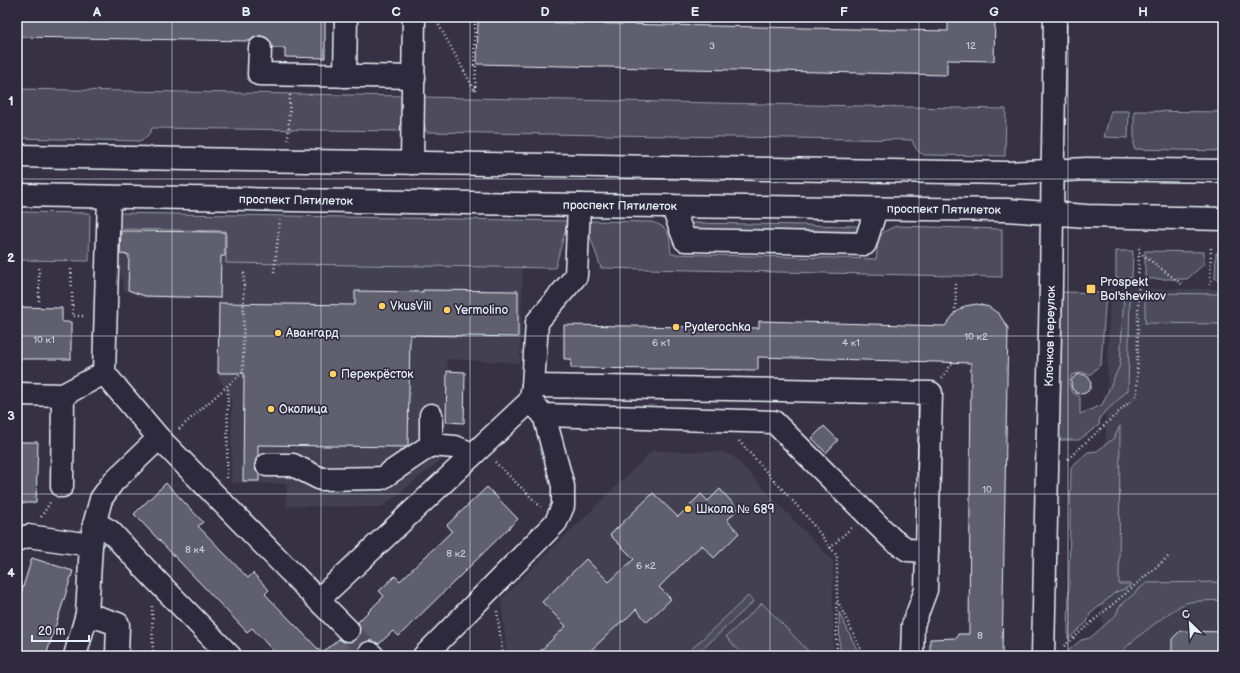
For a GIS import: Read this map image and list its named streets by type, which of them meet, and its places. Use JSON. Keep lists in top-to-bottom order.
{
  "streets": {
    "street": ["проспект Пятилеток", "Клочков переулок"]
  },
  "crossings": [
    ["проспект Пятилеток", "Клочков переулок"]
  ],
  "places": {
    "transit": ["Prospekt Bol'shevikov"],
    "other": [
      "VkusVill",
      "Yermolino",
      "Pyaterochka",
      "Авангард",
      "Перекрёсток",
      "Околица",
      "Школа № 689"
    ]
  },
  "house_numbers": [
    "3",
    "12",
    "10 к2",
    "10 к1",
    "6 к1",
    "4 к1",
    "10",
    "8 к4",
    "8 к2",
    "6 к2",
    "8"
  ],
  "scale_bar": "20 m",
  "north": "top left",
  "grid": {
    "columns": [
      "A",
      "B",
      "C",
      "D",
      "E",
      "F",
      "G",
      "H"
    ],
    "rows": [
      "1",
      "2",
      "3",
      "4"
    ]
  }
}
